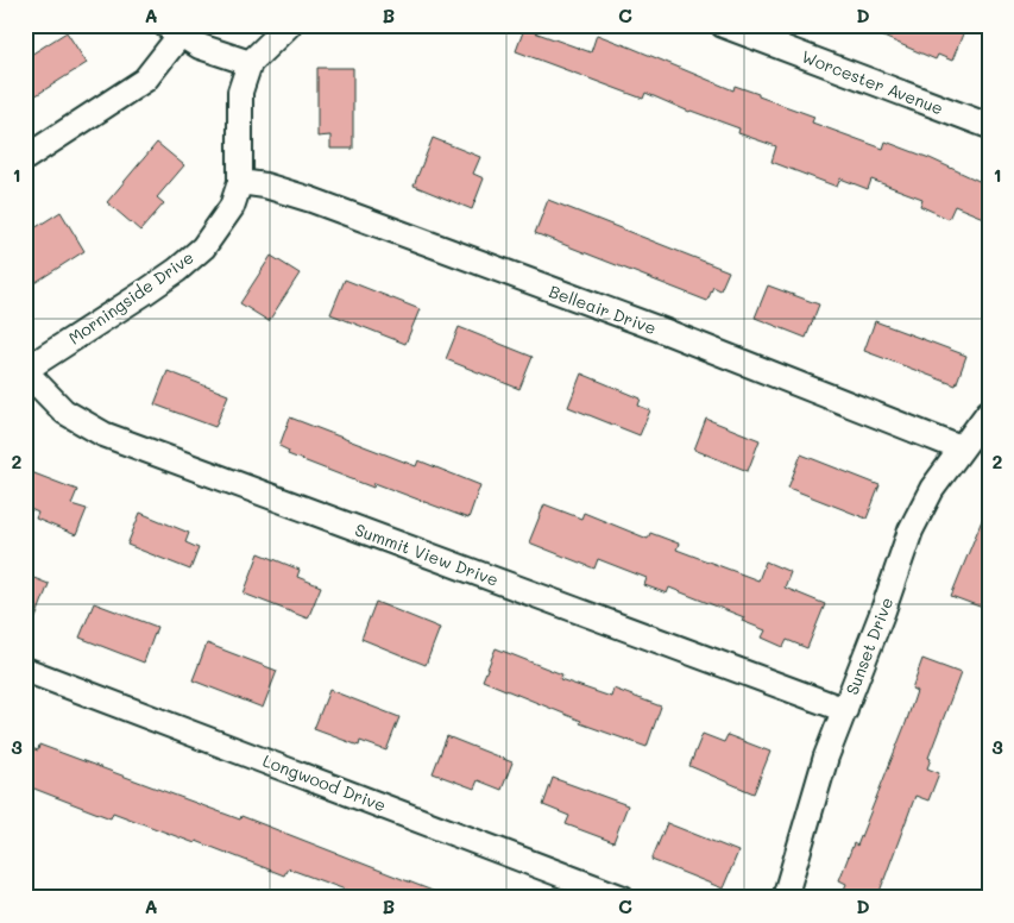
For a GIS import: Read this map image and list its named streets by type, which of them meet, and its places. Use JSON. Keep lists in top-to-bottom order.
{
  "streets": {
    "street": [
      "Worcester Avenue",
      "Morningside Drive",
      "Belleair Drive",
      "Summit View Drive",
      "Sunset Drive",
      "Longwood Drive"
    ]
  },
  "crossings": [
    ["Morningside Drive", "Belleair Drive"],
    ["Morningside Drive", "Summit View Drive"],
    ["Belleair Drive", "Sunset Drive"],
    ["Summit View Drive", "Sunset Drive"]
  ],
  "grid": {
    "columns": [
      "A",
      "B",
      "C",
      "D"
    ],
    "rows": ["1", "2", "3"]
  }
}
